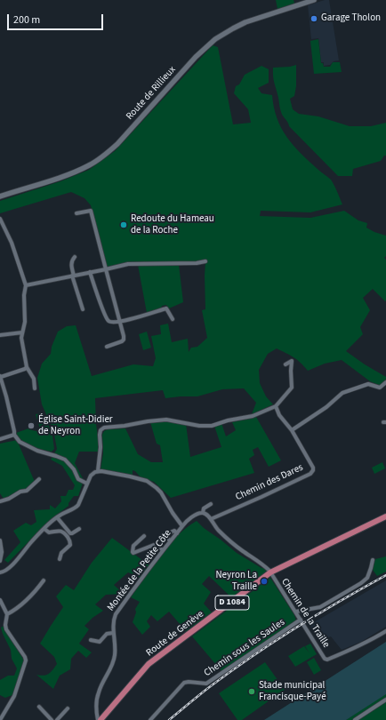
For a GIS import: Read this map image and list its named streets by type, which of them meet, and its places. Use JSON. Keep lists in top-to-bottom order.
{
  "streets": {
    "main road": ["D 1084", "Route de Genève"],
    "street": [
      "Route de Rillieux",
      "Chemin des Dares",
      "Montée de la Petite Côte",
      "Chemin de la Traille",
      "Chemin sous les Saules"
    ]
  },
  "crossings": [
    ["Chemin des Dares", "Chemin de la Traille"],
    ["Chemin de la Traille", "Route de Genève"],
    ["Chemin de la Traille", "Chemin sous les Saules"]
  ],
  "places": [
    "Garage Tholon",
    "Redoute du Hameau de la Roche",
    "Église Saint-Didier de Neyron",
    "Neyron La Traille",
    "Stade municipal Francisque-Payé"
  ],
  "scale_bar": "200 m"
}
